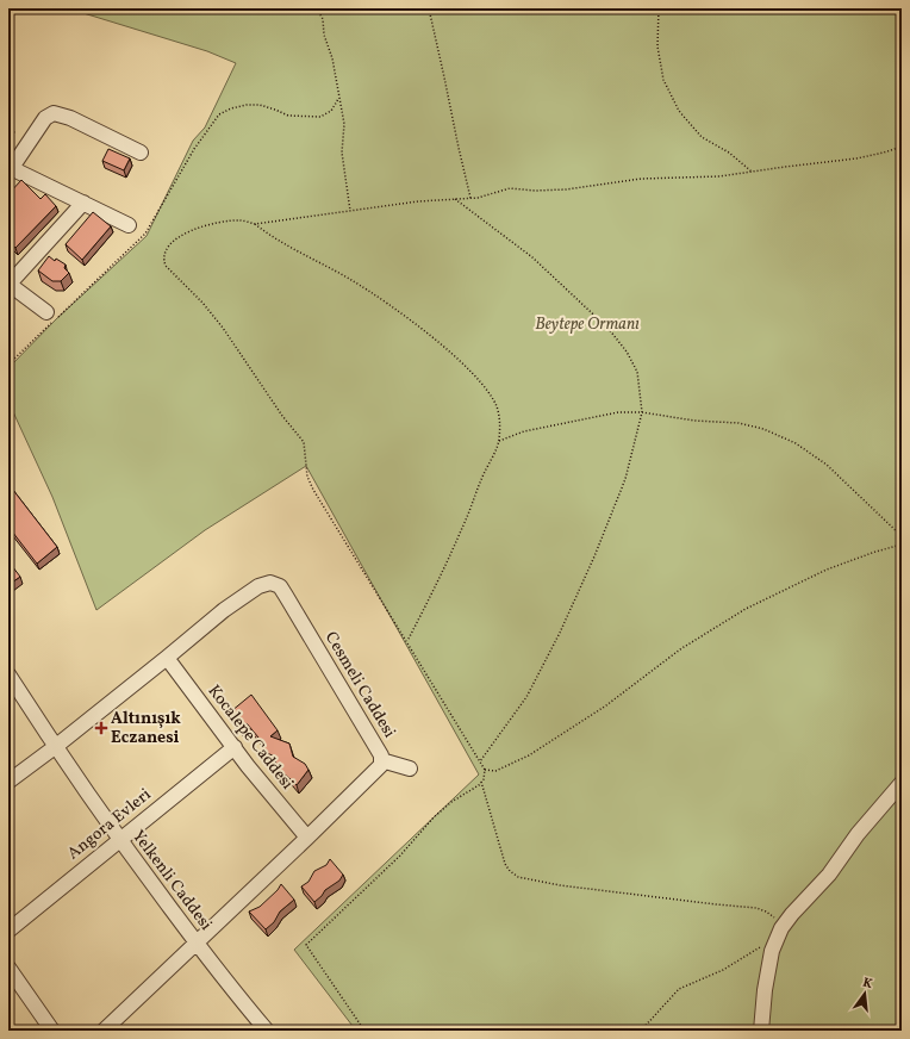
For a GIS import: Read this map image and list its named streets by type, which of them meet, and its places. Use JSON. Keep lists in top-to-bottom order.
{
  "streets": {
    "street": [
      "Cesmeli Caddesi",
      "Kocalepe Caddesi",
      "Angora Evleri",
      "Yelkenli Caddesi"
    ]
  },
  "crossings": [
    ["Cesmeli Caddesi", "Kocalepe Caddesi"],
    ["Cesmeli Caddesi", "Yelkenli Caddesi"],
    ["Kocalepe Caddesi", "Angora Evleri"],
    ["Angora Evleri", "Yelkenli Caddesi"]
  ],
  "parks": ["Beytepe Ormanı"],
  "places": {
    "health": ["Altınışık Eczanesi"]
  },
  "north": "top"
}
